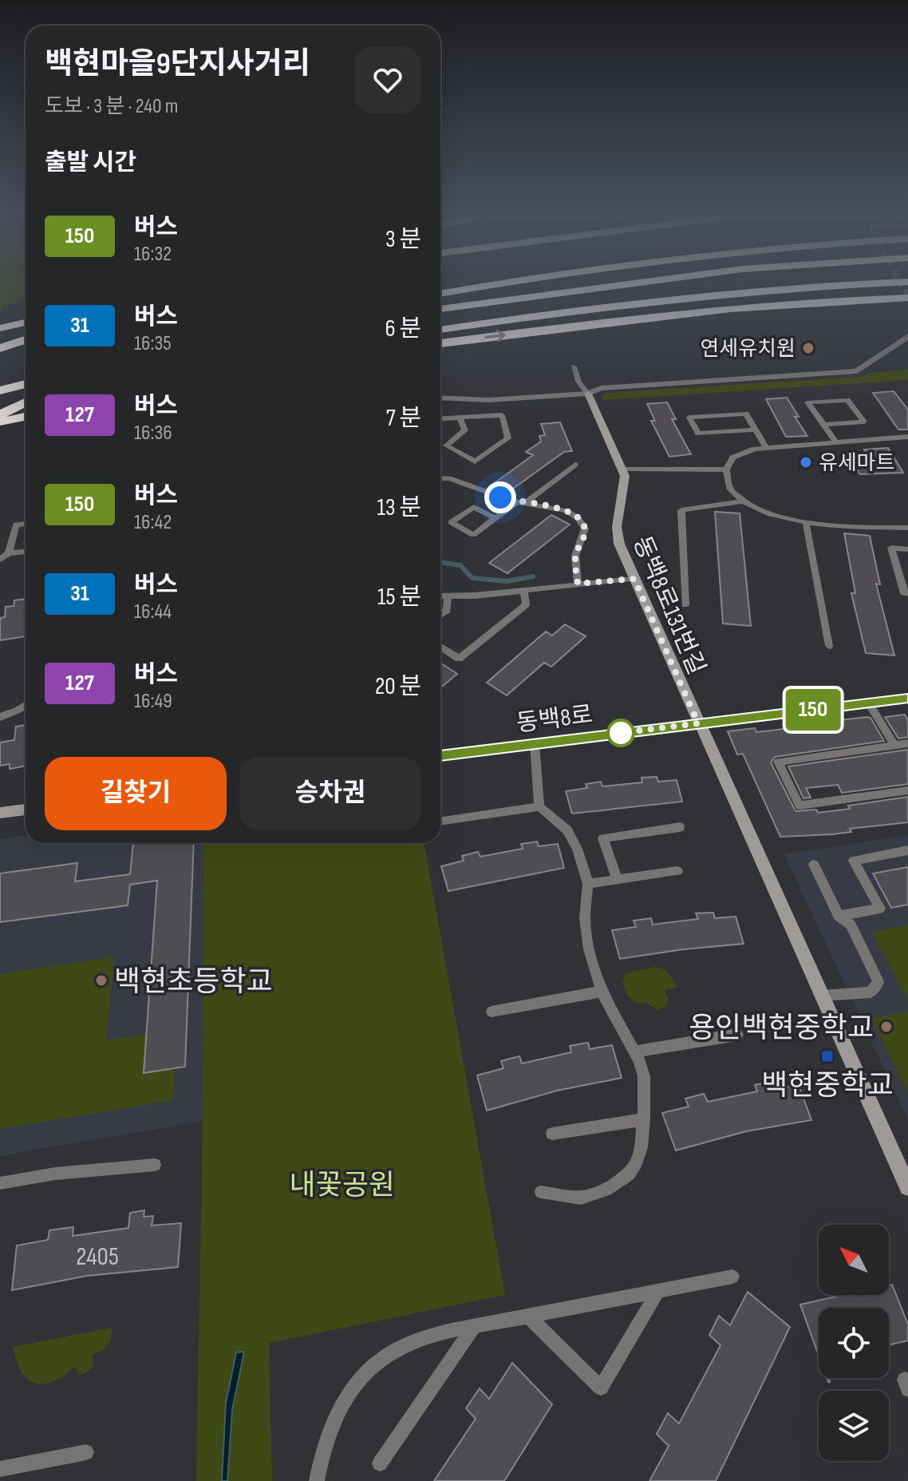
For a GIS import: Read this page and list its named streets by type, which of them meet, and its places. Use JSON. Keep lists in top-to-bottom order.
{
  "streets": {
    "street": ["동백8로131번길", "동백8로"]
  },
  "crossings": [
    ["동백8로131번길", "동백8로"]
  ],
  "parks": ["내꽃공원"],
  "places": {
    "other": [
      "연세유치원",
      "유세마트",
      "백현초등학교",
      "용인백현중학교"
    ],
    "transit": ["백현중학교"]
  },
  "lines": ["bus line 150"],
  "house_numbers": ["2405"],
  "north": "top left",
  "page": {
    "on_map": "150",
    "heading": [
      ["백현마을9단지사거리", "도보 · 3 분 · 240 m"],
      "출발 시간"
    ],
    "list": [
      {
        "mark": "150",
        "name": "버스",
        "note": "16:32",
        "value": "3 분"
      },
      {
        "mark": "31",
        "name": "버스",
        "note": "16:35",
        "value": "6 분"
      },
      {
        "mark": "127",
        "name": "버스",
        "note": "16:36",
        "value": "7 분"
      },
      {
        "mark": "150",
        "name": "버스",
        "note": "16:42",
        "value": "13 분"
      },
      {
        "mark": "31",
        "name": "버스",
        "note": "16:44",
        "value": "15 분"
      },
      {
        "mark": "127",
        "name": "버스",
        "note": "16:49",
        "value": "20 분"
      }
    ],
    "buttons": ["길찾기", "승차권"]
  }
}
